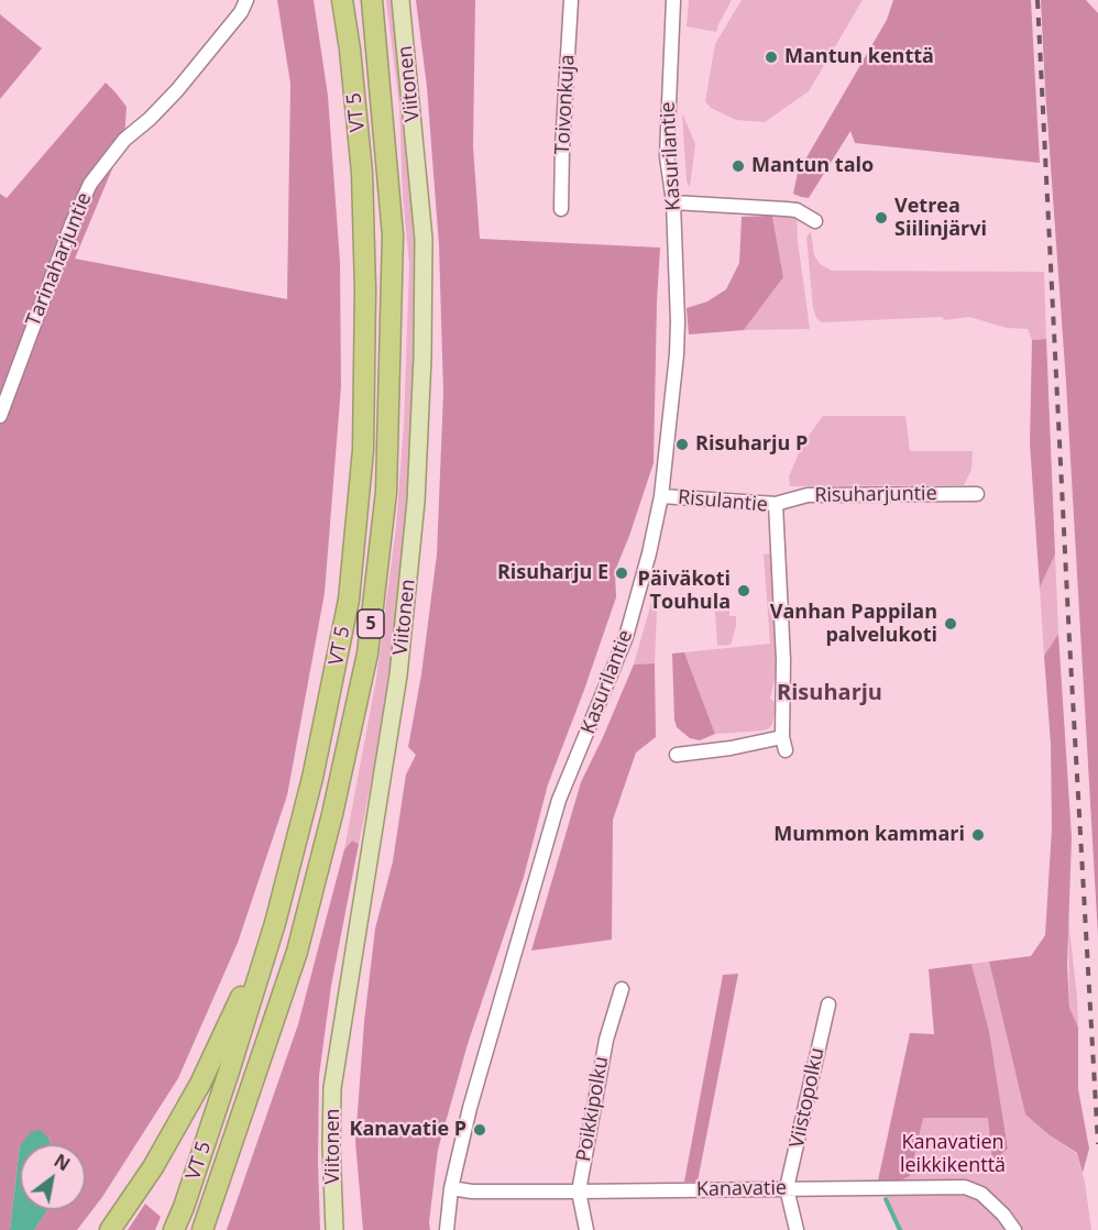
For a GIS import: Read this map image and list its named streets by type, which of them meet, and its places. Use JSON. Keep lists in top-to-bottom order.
{
  "streets": {
    "highway": ["VT 5", "5"],
    "main road": ["Viitonen"],
    "street": [
      "Toivonkuja",
      "Kasurilantie",
      "Tarinaharjuntie",
      "Risuharjuntie",
      "Risulantie",
      "Viistopolku",
      "Poikkipolku",
      "Kanavatie"
    ]
  },
  "crossings": [
    ["Kasurilantie", "Risulantie"],
    ["Kasurilantie", "Kanavatie"],
    ["Risuharjuntie", "Risulantie"],
    ["Viistopolku", "Kanavatie"],
    ["Poikkipolku", "Kanavatie"]
  ],
  "districts": ["Risuharju"],
  "parks": ["Kanavatien leikkikenttä"],
  "places": [
    "Mantun kenttä",
    "Mantun talo",
    "Vetrea Siilinjärvi",
    "Risuharju P",
    "Risuharju E",
    "Päiväkoti Touhula",
    "Vanhan Pappilan palvelukoti",
    "Mummon kammari",
    "Kanavatie P"
  ],
  "north": "top right"
}
